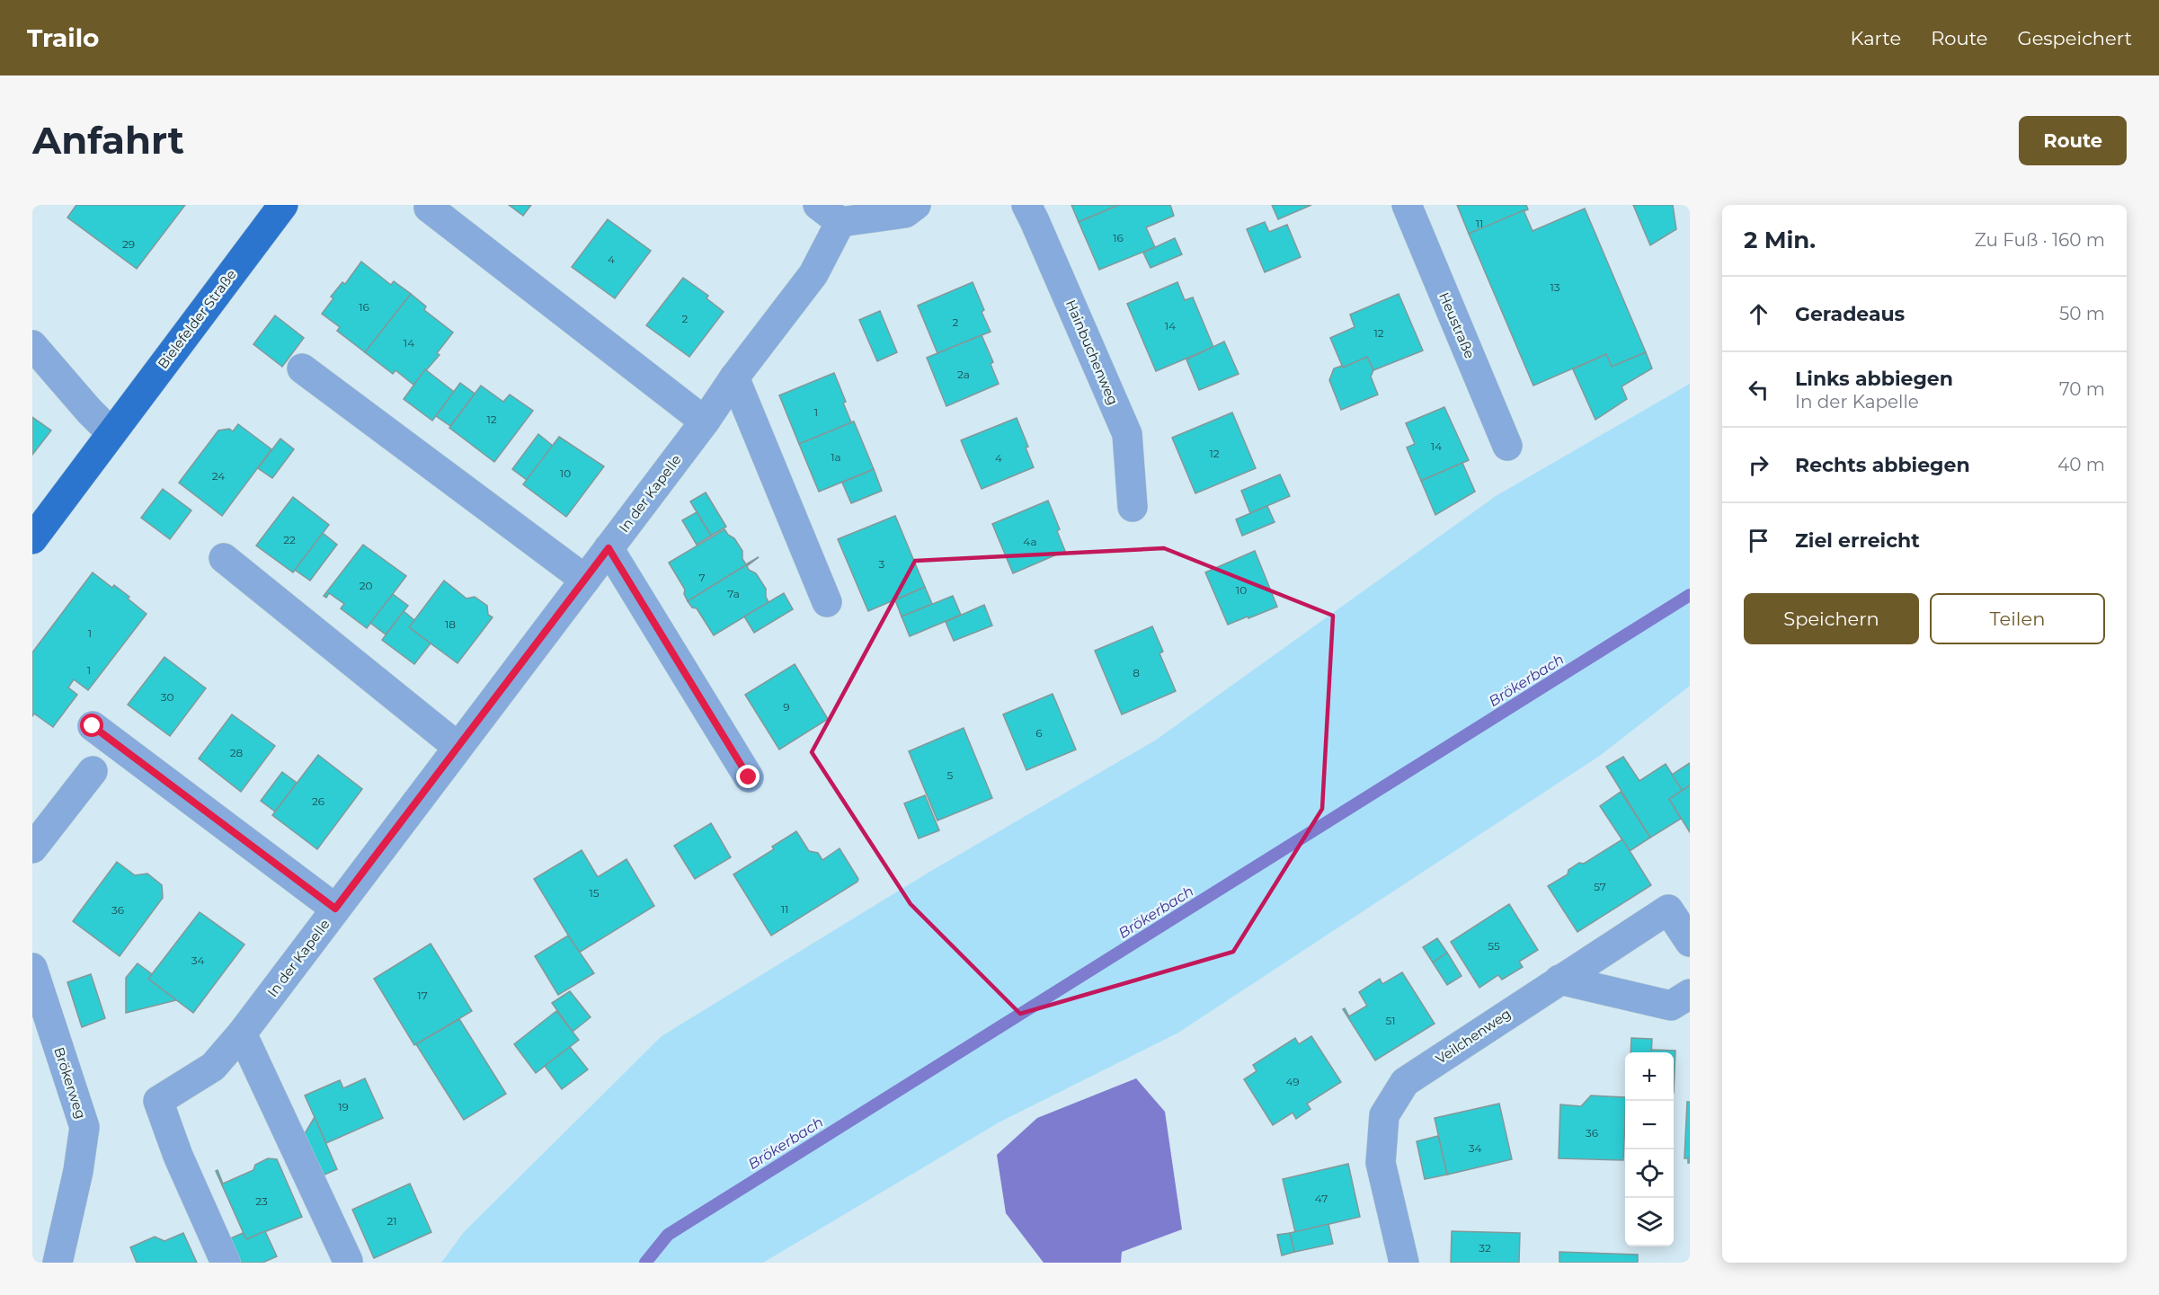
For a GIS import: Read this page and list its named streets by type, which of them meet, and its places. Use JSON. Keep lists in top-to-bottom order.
{
  "streets": {
    "main road": ["Bielefelder Straße"],
    "street": [
      "Heustraße",
      "Hainbuchenweg",
      "In der Kapelle",
      "Veilchenweg",
      "Brökerweg"
    ]
  },
  "water": ["Brökerbach"],
  "house_numbers": [
    "11",
    "16",
    "29",
    "4",
    "13",
    "16",
    "2",
    "2",
    "14",
    "12",
    "14",
    "2a",
    "1",
    "12",
    "14",
    "12",
    "1a",
    "4",
    "10",
    "24",
    "22",
    "4a",
    "3",
    "7",
    "20",
    "10",
    "7a",
    "18",
    "1",
    "1",
    "8",
    "30",
    "9",
    "6",
    "28",
    "5",
    "26",
    "57",
    "15",
    "11",
    "36",
    "55",
    "34",
    "17",
    "51",
    "49",
    "19",
    "36",
    "34",
    "47",
    "23",
    "21",
    "32"
  ],
  "page": {
    "header": "Trailo",
    "nav": ["Karte", "Route", "Gespeichert"],
    "buttons": [
      "Route",
      ["Speichern", "Teilen"]
    ],
    "title": "Anfahrt",
    "heading": ["2 Min.", "Zu Fuß · 160 m"],
    "list": [
      ["Geradeaus", "50 m"],
      ["Links abbiegen", "In der Kapelle", "70 m"],
      ["Rechts abbiegen", "40 m"],
      "Ziel erreicht"
    ],
    "map_buttons": ["+", "−"]
  }
}
